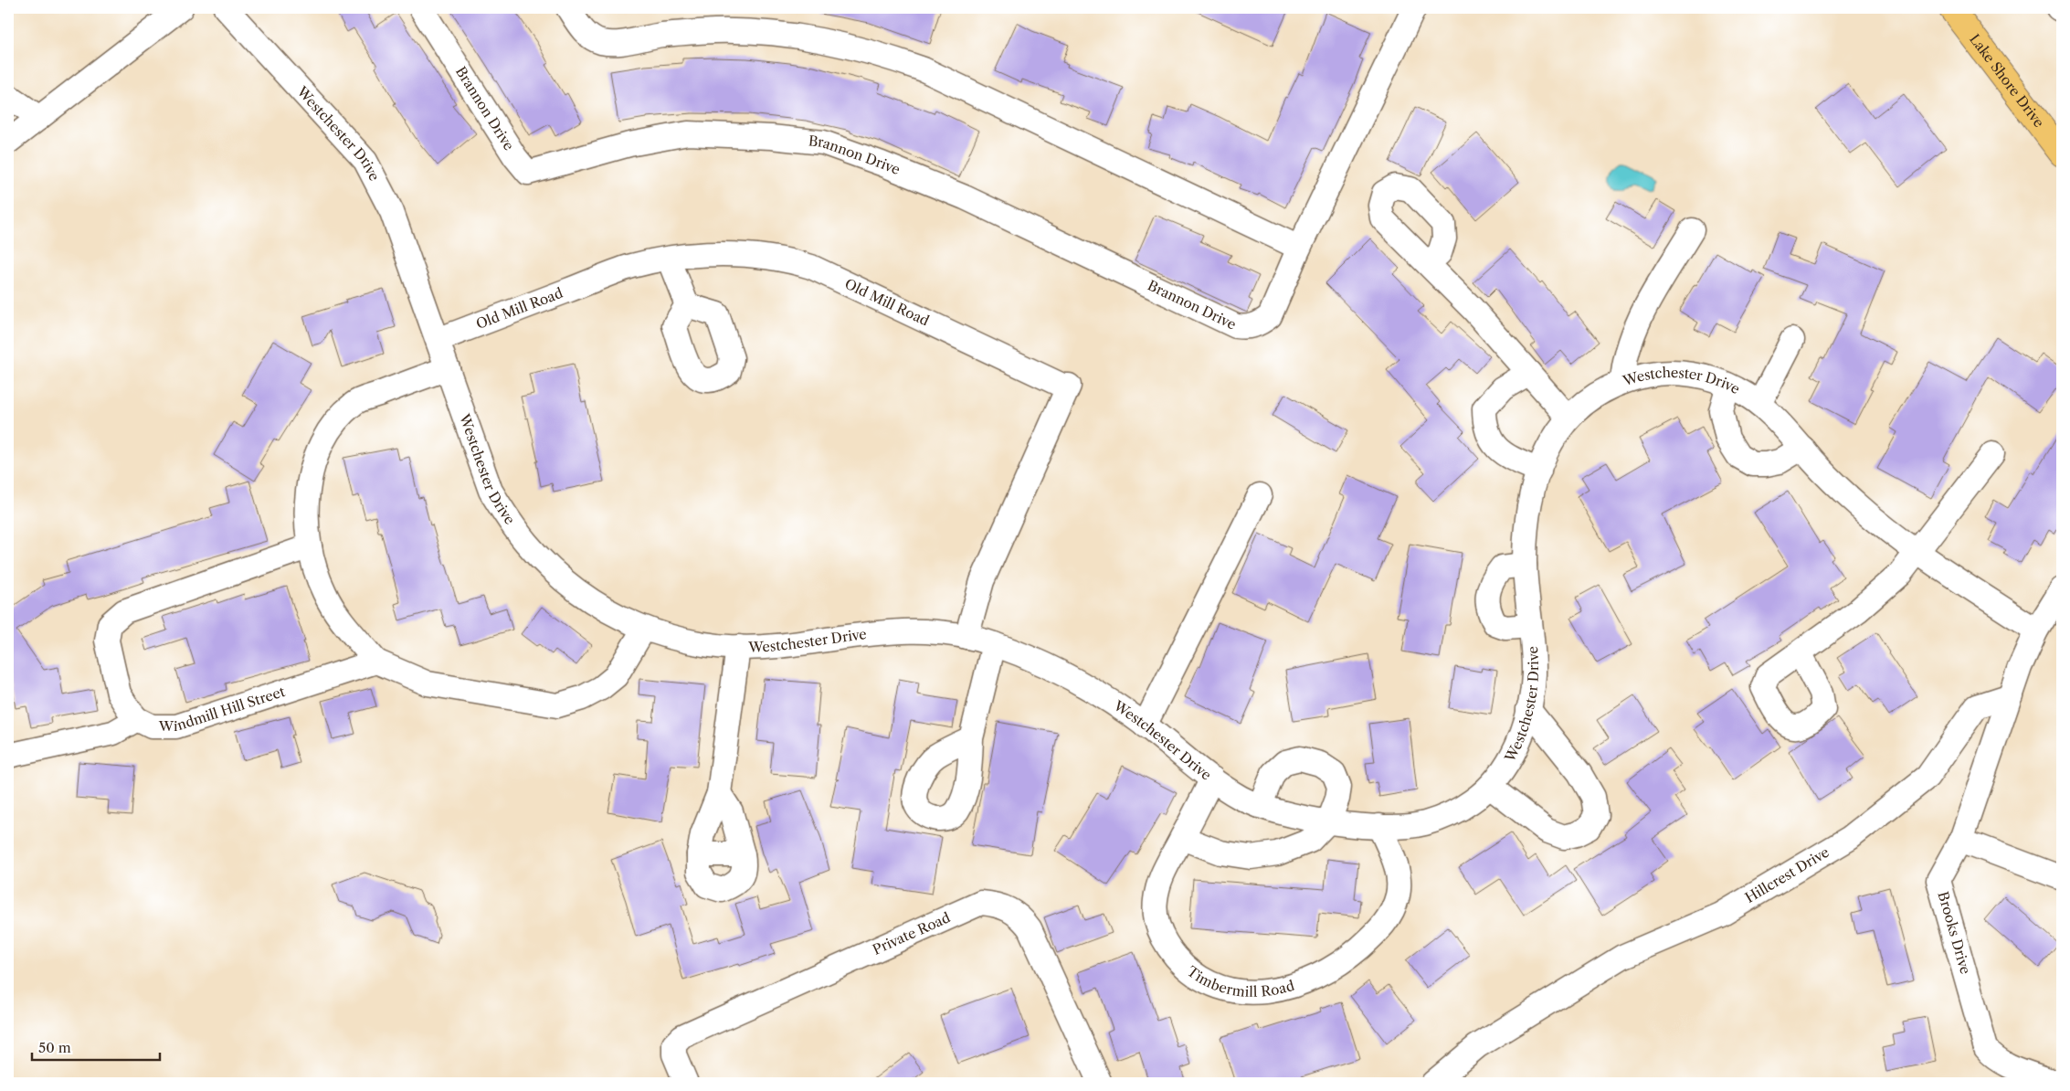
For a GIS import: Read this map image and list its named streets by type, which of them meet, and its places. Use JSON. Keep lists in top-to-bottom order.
{
  "streets": {
    "main road": ["Lake Shore Drive"],
    "street": [
      "Brannon Drive",
      "Westchester Drive",
      "Old Mill Road",
      "Windmill Hill Street",
      "Hillcrest Drive",
      "Private Road",
      "Brooks Drive",
      "Timbermill Road"
    ]
  },
  "crossings": [
    ["Westchester Drive", "Old Mill Road"],
    ["Westchester Drive", "Timbermill Road"],
    ["Hillcrest Drive", "Brooks Drive"]
  ],
  "scale_bar": "50 m"
}
